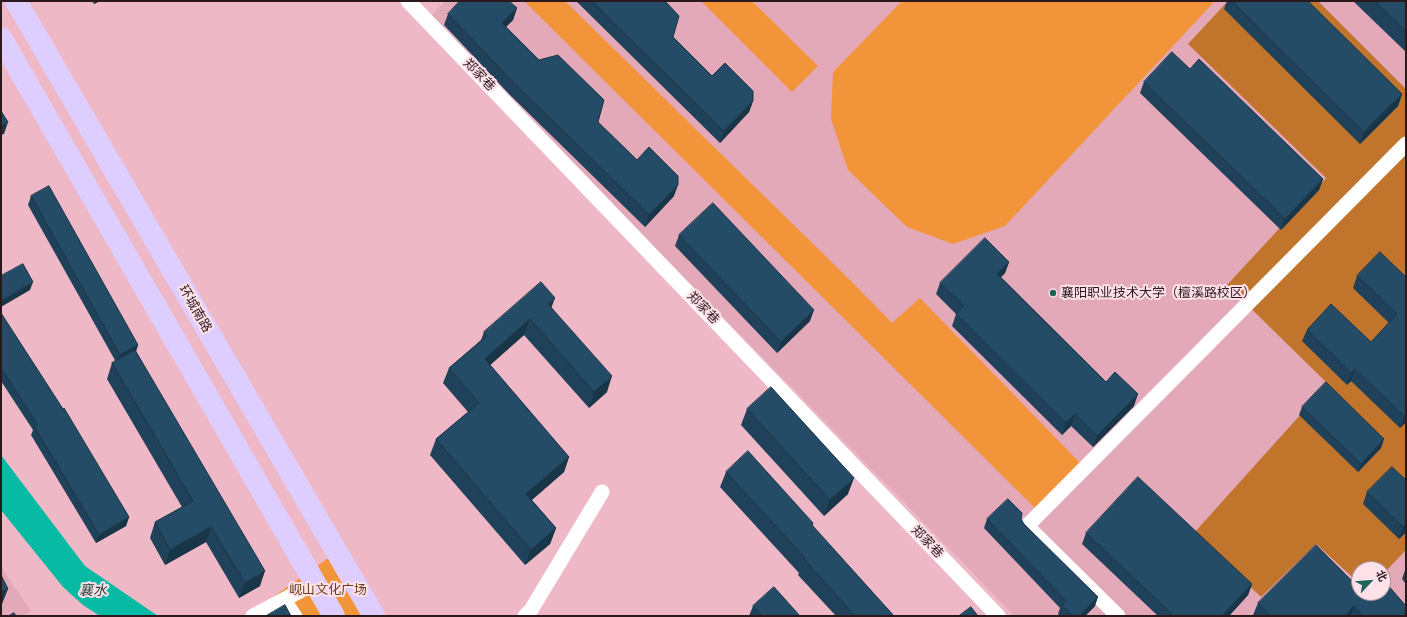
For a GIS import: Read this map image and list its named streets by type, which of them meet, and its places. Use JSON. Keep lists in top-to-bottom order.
{
  "streets": {
    "highway": ["环城南路"],
    "street": ["郑家巷"]
  },
  "water": ["襄水"],
  "parks": ["岘山文化广场"],
  "places": ["襄阳职业技术大学（檀溪路校区）"],
  "north": "top right"
}
